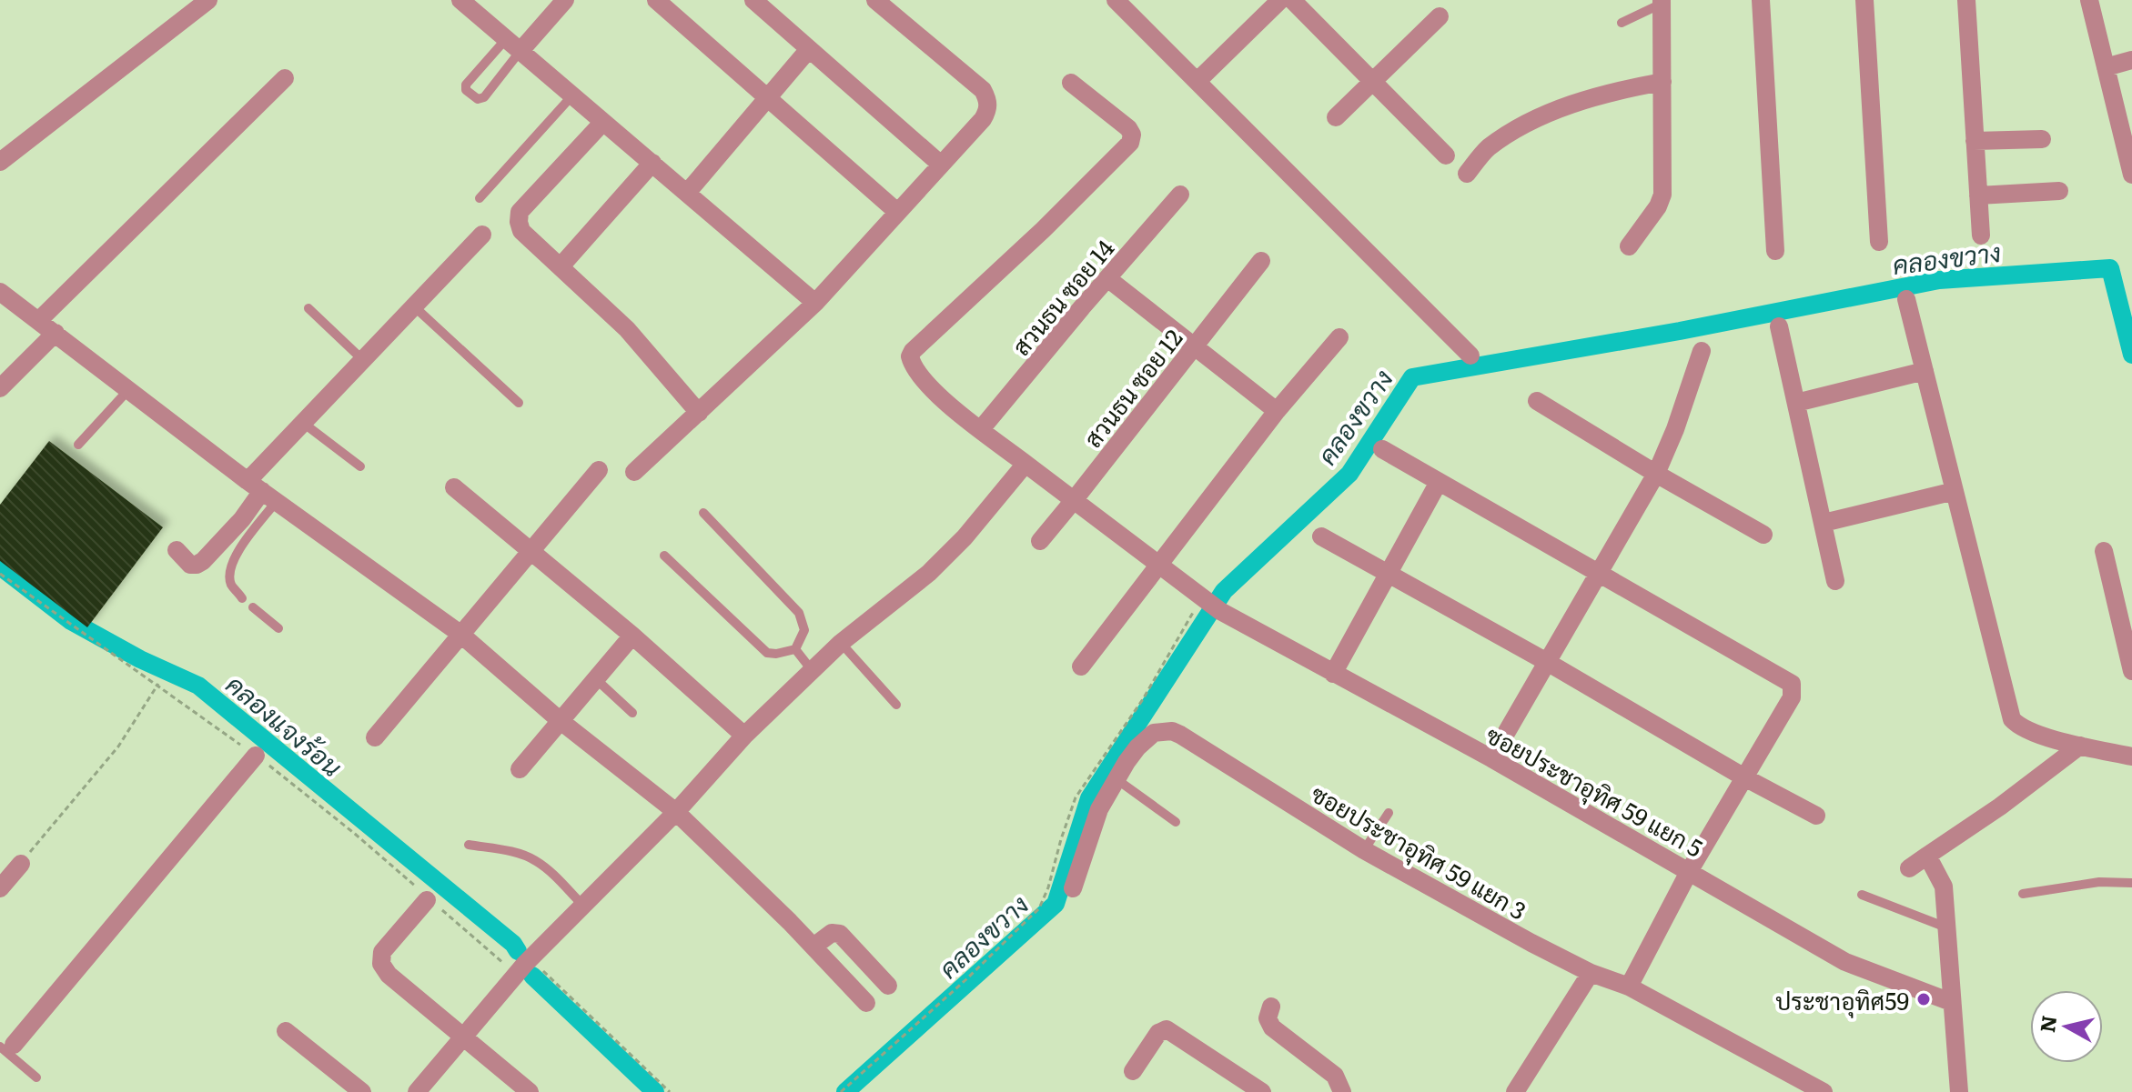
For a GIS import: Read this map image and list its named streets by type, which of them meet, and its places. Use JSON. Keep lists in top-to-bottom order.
{
  "streets": {
    "street": [
      "สวนธน ซอย 14",
      "สวนธน ซอย 12",
      "ซอยประชาอุทิศ 59 แยก 5",
      "ซอยประชาอุทิศ 59 แยก 3"
    ]
  },
  "crossings": [
    ["สวนธน ซอย 14", "ซอยประชาอุทิศ 59 แยก 5"],
    ["สวนธน ซอย 12", "ซอยประชาอุทิศ 59 แยก 5"]
  ],
  "water": ["คลองขวาง", "คลองแจงร้อน"],
  "places": ["ประชาอุทิศ59"],
  "north": "left"
}
